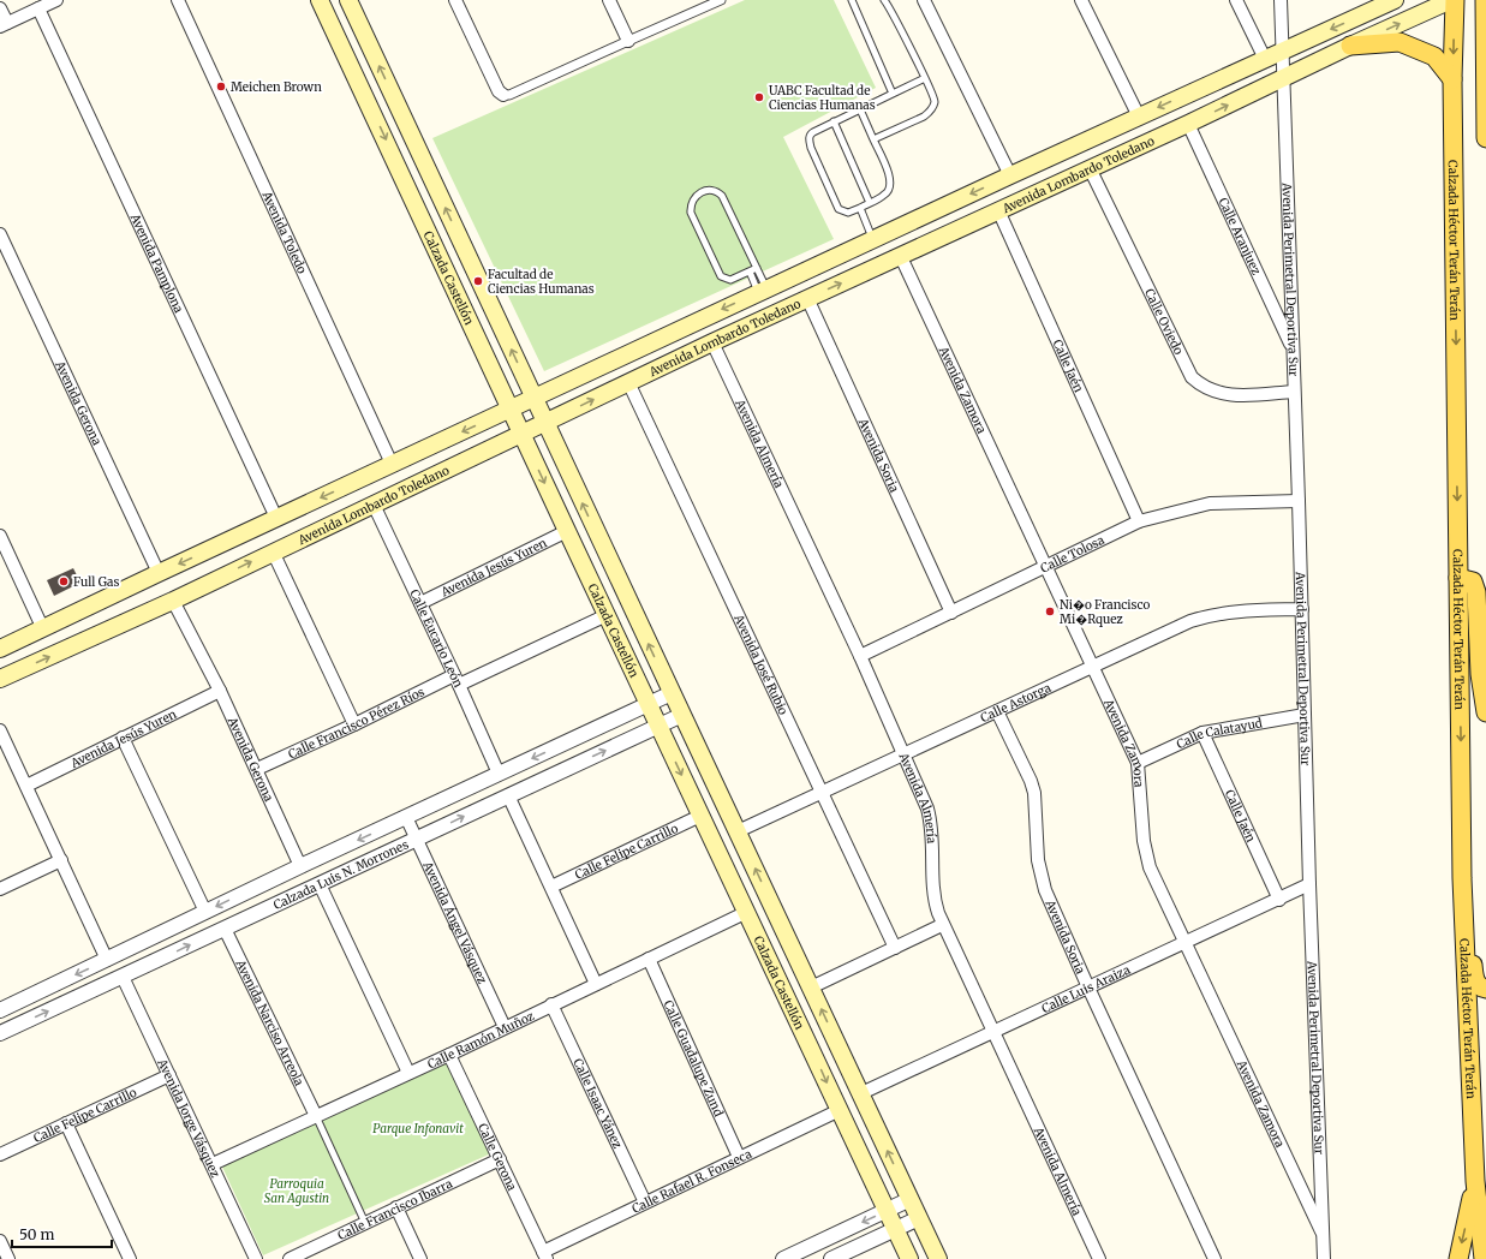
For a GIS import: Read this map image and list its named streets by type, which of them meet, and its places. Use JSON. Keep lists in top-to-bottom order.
{
  "streets": {
    "main road": ["Avenida Lombardo Toledano", "Calzada Héctor Terán Terán", "Calzada Castellón"],
    "street": [
      "Avenida Toledo",
      "Calle Aranjuez",
      "Avenida Pamplona",
      "Avenida Perimetral Deportiva Sur",
      "Calle Oviedo",
      "Calle Jaén",
      "Avenida Zamora",
      "Avenida Gerona",
      "Avenida Almería",
      "Avenida Soria",
      "Calle Tolosa",
      "Avenida Jesús Yuren",
      "Calle Eucario León",
      "Avenida José Rubio",
      "Calle Astorga",
      "Calle Francisco Pérez Ríos",
      "Calle Calatayud",
      "Calle Felipe Carrillo",
      "Calzada Luis N. Morrones",
      "Avenida Ángel Vásquez",
      "Calle Luis Araiza",
      "Avenida Narciso Arreola",
      "Calle Ramón Muñoz",
      "Calle Guadalupe Zund",
      "Calle Isaac Yánez",
      "Avenida Jorge Vásquez",
      "Calle Gerona",
      "Calle Rafael R. Fonseca",
      "Calle Francisco Ibarra"
    ]
  },
  "crossings": [
    ["Avenida Lombardo Toledano", "Calle Aranjuez"],
    ["Avenida Lombardo Toledano", "Calzada Castellón"],
    ["Avenida Lombardo Toledano", "Avenida Perimetral Deportiva Sur"],
    ["Avenida Lombardo Toledano", "Calle Oviedo"],
    ["Avenida Lombardo Toledano", "Calle Jaén"],
    ["Avenida Lombardo Toledano", "Avenida Zamora"],
    ["Avenida Lombardo Toledano", "Avenida Gerona"],
    ["Avenida Lombardo Toledano", "Avenida Almería"],
    ["Avenida Lombardo Toledano", "Avenida Soria"],
    ["Avenida Lombardo Toledano", "Calle Eucario León"],
    ["Avenida Lombardo Toledano", "Avenida José Rubio"],
    ["Calle Aranjuez", "Avenida Perimetral Deportiva Sur"],
    ["Calzada Castellón", "Avenida Jesús Yuren"],
    ["Calzada Castellón", "Calle Francisco Pérez Ríos"],
    ["Calzada Castellón", "Calle Felipe Carrillo"],
    ["Calzada Castellón", "Calzada Luis N. Morrones"],
    ["Calzada Castellón", "Calle Ramón Muñoz"],
    ["Calzada Castellón", "Calle Rafael R. Fonseca"],
    ["Avenida Perimetral Deportiva Sur", "Calle Oviedo"],
    ["Avenida Perimetral Deportiva Sur", "Avenida Zamora"],
    ["Avenida Perimetral Deportiva Sur", "Calle Tolosa"],
    ["Avenida Perimetral Deportiva Sur", "Calle Astorga"],
    ["Avenida Perimetral Deportiva Sur", "Calle Calatayud"],
    ["Avenida Perimetral Deportiva Sur", "Calle Luis Araiza"],
    ["Calle Jaén", "Calle Tolosa"],
    ["Calle Jaén", "Calle Calatayud"],
    ["Calle Jaén", "Calle Luis Araiza"],
    ["Avenida Zamora", "Calle Tolosa"],
    ["Avenida Zamora", "Calle Astorga"],
    ["Avenida Zamora", "Calle Calatayud"],
    ["Avenida Zamora", "Calle Luis Araiza"],
    ["Avenida Gerona", "Avenida Jesús Yuren"],
    ["Avenida Gerona", "Calle Francisco Pérez Ríos"],
    ["Avenida Gerona", "Calzada Luis N. Morrones"],
    ["Avenida Almería", "Calle Tolosa"],
    ["Avenida Almería", "Calle Astorga"],
    ["Avenida Almería", "Calle Luis Araiza"],
    ["Avenida Soria", "Calle Tolosa"],
    ["Avenida Soria", "Calle Astorga"],
    ["Avenida Soria", "Calle Luis Araiza"],
    ["Avenida Jesús Yuren", "Calle Eucario León"],
    ["Calle Eucario León", "Calle Francisco Pérez Ríos"],
    ["Calle Eucario León", "Calzada Luis N. Morrones"],
    ["Avenida José Rubio", "Calle Astorga"],
    ["Calle Felipe Carrillo", "Avenida Jorge Vásquez"],
    ["Calzada Luis N. Morrones", "Avenida Ángel Vásquez"],
    ["Calzada Luis N. Morrones", "Avenida Narciso Arreola"],
    ["Calzada Luis N. Morrones", "Avenida Jorge Vásquez"],
    ["Avenida Ángel Vásquez", "Calle Ramón Muñoz"],
    ["Avenida Narciso Arreola", "Calle Ramón Muñoz"],
    ["Calle Ramón Muñoz", "Calle Guadalupe Zund"],
    ["Calle Ramón Muñoz", "Calle Isaac Yánez"],
    ["Calle Ramón Muñoz", "Avenida Jorge Vásquez"],
    ["Calle Ramón Muñoz", "Calle Gerona"],
    ["Calle Guadalupe Zund", "Calle Rafael R. Fonseca"],
    ["Calle Isaac Yánez", "Calle Rafael R. Fonseca"],
    ["Calle Gerona", "Calle Rafael R. Fonseca"],
    ["Calle Gerona", "Calle Francisco Ibarra"]
  ],
  "parks": ["Parque Infonavit", "Parroquia San Agustin"],
  "places": [
    "Meichen Brown",
    "UABC Facultad de Ciencias Humanas",
    "Facultad de Ciencias Humanas",
    "Full Gas",
    "Ni�o Francisco Mi�Rquez"
  ],
  "scale_bar": "50 m"
}
